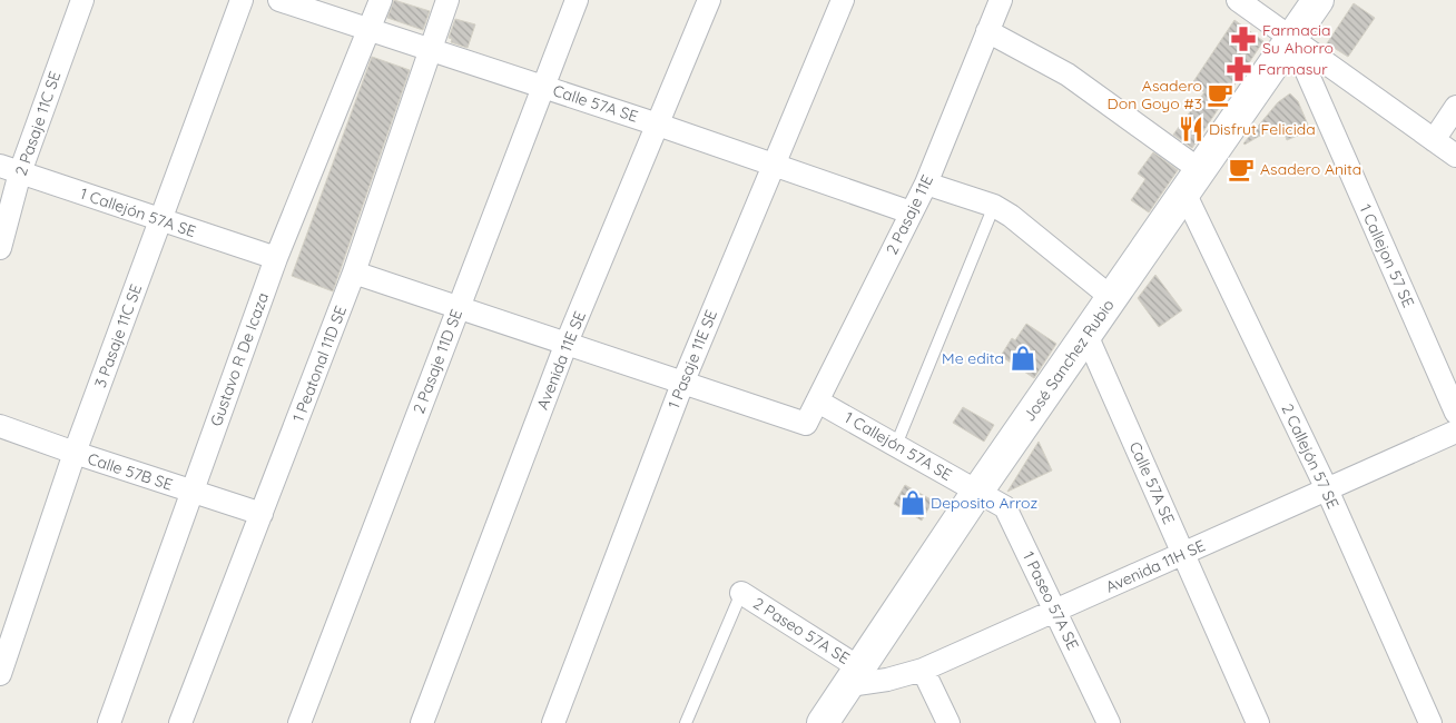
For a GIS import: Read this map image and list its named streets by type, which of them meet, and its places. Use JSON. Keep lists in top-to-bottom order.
{
  "streets": {
    "main road": ["José Sanchez Rubio"],
    "street": [
      "Calle 57A SE",
      "2 Pasaje 11C SE",
      "1 Callejón 57A SE",
      "2 Pasaje 11E",
      "1 Callejon 57 SE",
      "3 Pasaje 11C SE",
      "Gustavo R De Icaza",
      "1 Pasaje 11E SE",
      "Avenida 11E SE",
      "2 Pasaje 11D SE",
      "1 Peatonal 11D SE",
      "2 Callejón 57 SE",
      "Calle 57B SE",
      "Avenida 11H SE",
      "1 Paseo 57A SE",
      "2 Paseo 57A SE"
    ]
  },
  "crossings": [
    ["Calle 57A SE", "2 Pasaje 11E"],
    ["Calle 57A SE", "Gustavo R De Icaza"],
    ["Calle 57A SE", "1 Pasaje 11E SE"],
    ["Calle 57A SE", "Avenida 11E SE"],
    ["Calle 57A SE", "José Sanchez Rubio"],
    ["Calle 57A SE", "2 Pasaje 11D SE"],
    ["Calle 57A SE", "1 Peatonal 11D SE"],
    ["Calle 57A SE", "Avenida 11H SE"],
    ["2 Pasaje 11C SE", "1 Callejón 57A SE"],
    ["1 Callejón 57A SE", "2 Pasaje 11E"],
    ["1 Callejón 57A SE", "3 Pasaje 11C SE"],
    ["1 Callejón 57A SE", "Gustavo R De Icaza"],
    ["1 Callejón 57A SE", "José Sanchez Rubio"],
    ["1 Callejón 57A SE", "1 Paseo 57A SE"],
    ["2 Pasaje 11E", "1 Pasaje 11E SE"],
    ["2 Pasaje 11E", "2 Callejón 57 SE"],
    ["1 Callejon 57 SE", "José Sanchez Rubio"],
    ["3 Pasaje 11C SE", "Calle 57B SE"],
    ["Gustavo R De Icaza", "Calle 57B SE"],
    ["José Sanchez Rubio", "2 Callejón 57 SE"],
    ["José Sanchez Rubio", "Avenida 11H SE"],
    ["José Sanchez Rubio", "1 Paseo 57A SE"],
    ["José Sanchez Rubio", "2 Paseo 57A SE"],
    ["1 Peatonal 11D SE", "Calle 57B SE"],
    ["2 Callejón 57 SE", "Avenida 11H SE"],
    ["Avenida 11H SE", "1 Paseo 57A SE"],
    ["Avenida 11H SE", "2 Paseo 57A SE"]
  ],
  "places": {
    "pharmacy": ["Farmacia Su Ahorro", "Farmasur"],
    "cafe": ["Asadero Don Goyo #3", "Asadero Anita"],
    "restaurant": ["Disfrut Felicida"],
    "shop": ["Me edita", "Deposito Arroz"]
  }
}
